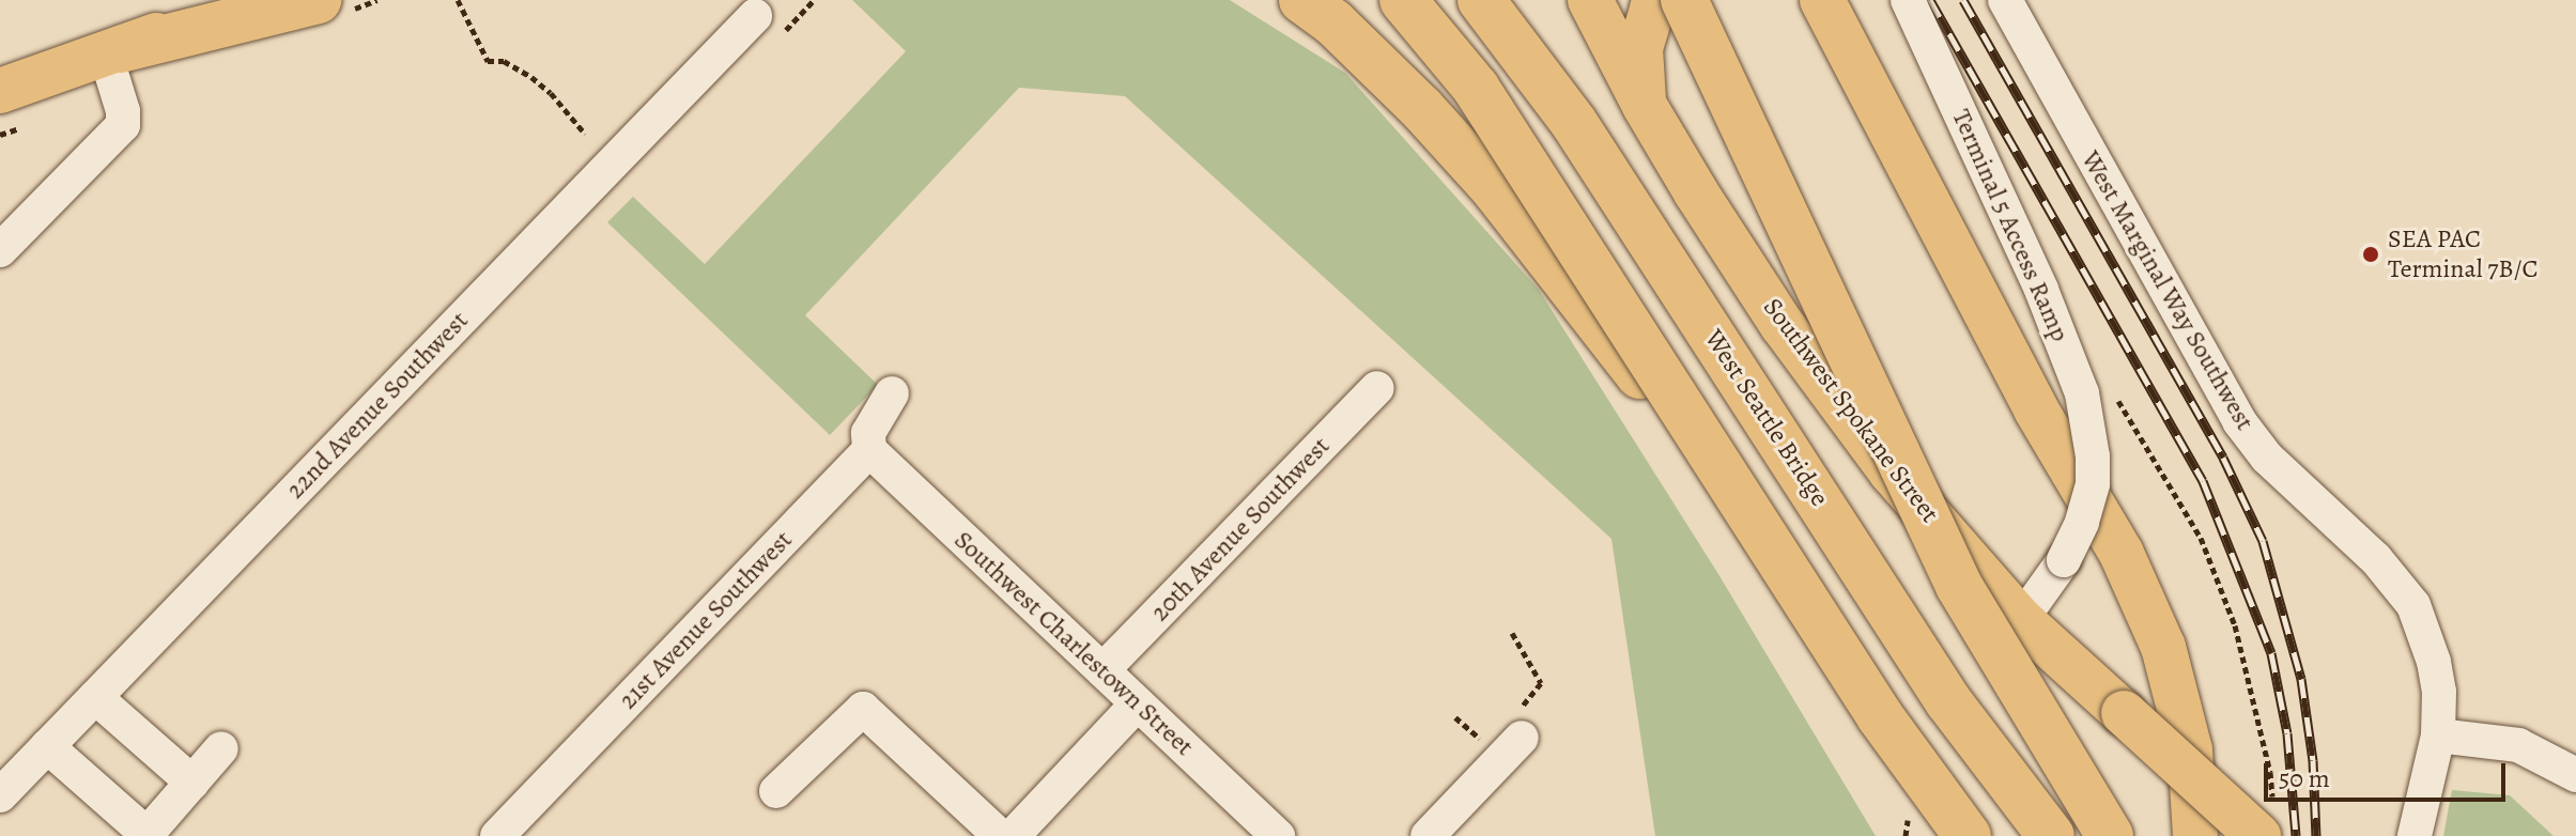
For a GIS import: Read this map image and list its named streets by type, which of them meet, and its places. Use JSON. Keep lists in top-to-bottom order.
{
  "streets": {
    "highway": ["West Seattle Bridge"],
    "main road": ["Southwest Spokane Street"],
    "street": [
      "Terminal 5 Access Ramp",
      "West Marginal Way Southwest",
      "22nd Avenue Southwest",
      "20th Avenue Southwest",
      "21st Avenue Southwest",
      "Southwest Charlestown Street"
    ]
  },
  "crossings": [
    ["Terminal 5 Access Ramp", "Southwest Spokane Street"],
    ["20th Avenue Southwest", "Southwest Charlestown Street"],
    ["21st Avenue Southwest", "Southwest Charlestown Street"]
  ],
  "places": ["SEA PAC Terminal 7B/C"],
  "scale_bar": "50 m"
}
